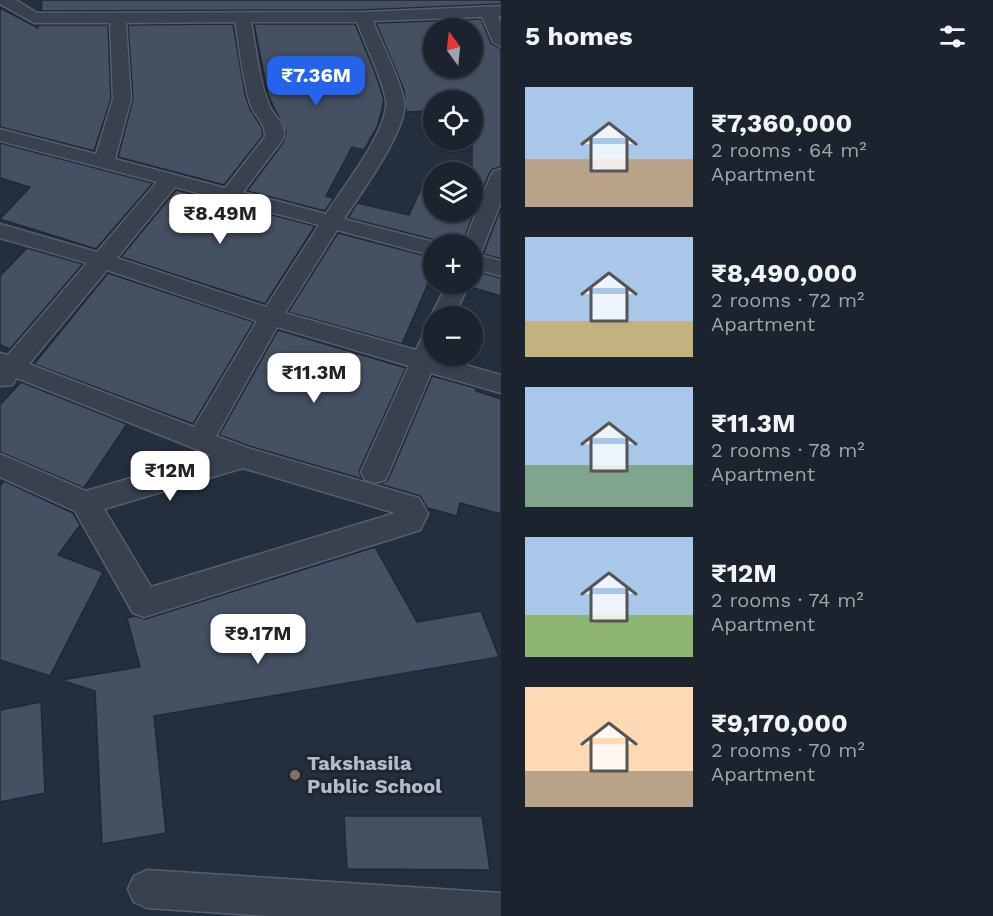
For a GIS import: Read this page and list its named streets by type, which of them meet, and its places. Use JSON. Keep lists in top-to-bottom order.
{
  "places": ["Takshasila Public School"],
  "north": "top",
  "page": {
    "heading": "5 homes",
    "map_buttons": ["+", "−"],
    "price": [
      "₹7.36M",
      "₹8.49M",
      "₹11.3M",
      "₹12M",
      "₹9.17M"
    ],
    "list": [
      {
        "name": "₹7,360,000",
        "note": "2 rooms · 64 m² · Apartment"
      },
      {
        "name": "₹8,490,000",
        "note": "2 rooms · 72 m² · Apartment"
      },
      {
        "name": "₹11.3M",
        "note": "2 rooms · 78 m² · Apartment"
      },
      {
        "name": "₹12M",
        "note": "2 rooms · 74 m² · Apartment"
      },
      {
        "name": "₹9,170,000",
        "note": "2 rooms · 70 m² · Apartment"
      }
    ]
  }
}
